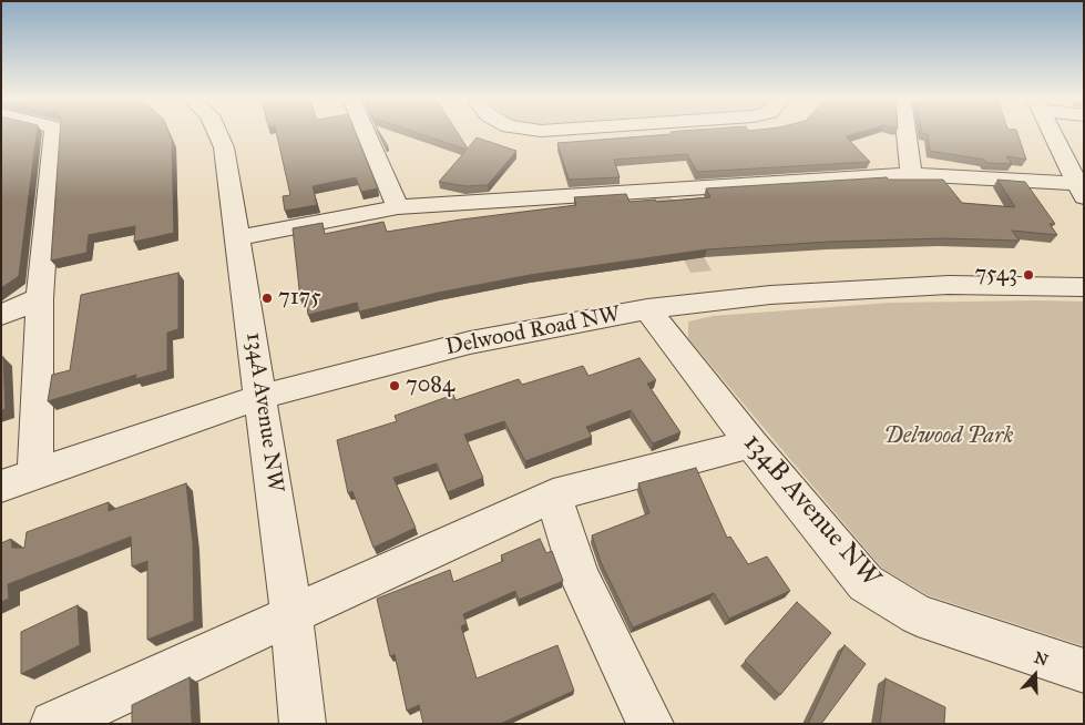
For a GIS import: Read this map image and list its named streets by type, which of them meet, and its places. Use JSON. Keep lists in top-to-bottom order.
{
  "streets": {
    "street": ["Delwood Road NW", "134A Avenue NW", "134B Avenue NW"]
  },
  "crossings": [
    ["Delwood Road NW", "134A Avenue NW"],
    ["Delwood Road NW", "134B Avenue NW"]
  ],
  "parks": ["Delwood Park"],
  "places": ["7543", "7175", "7084"],
  "north": "top"
}
